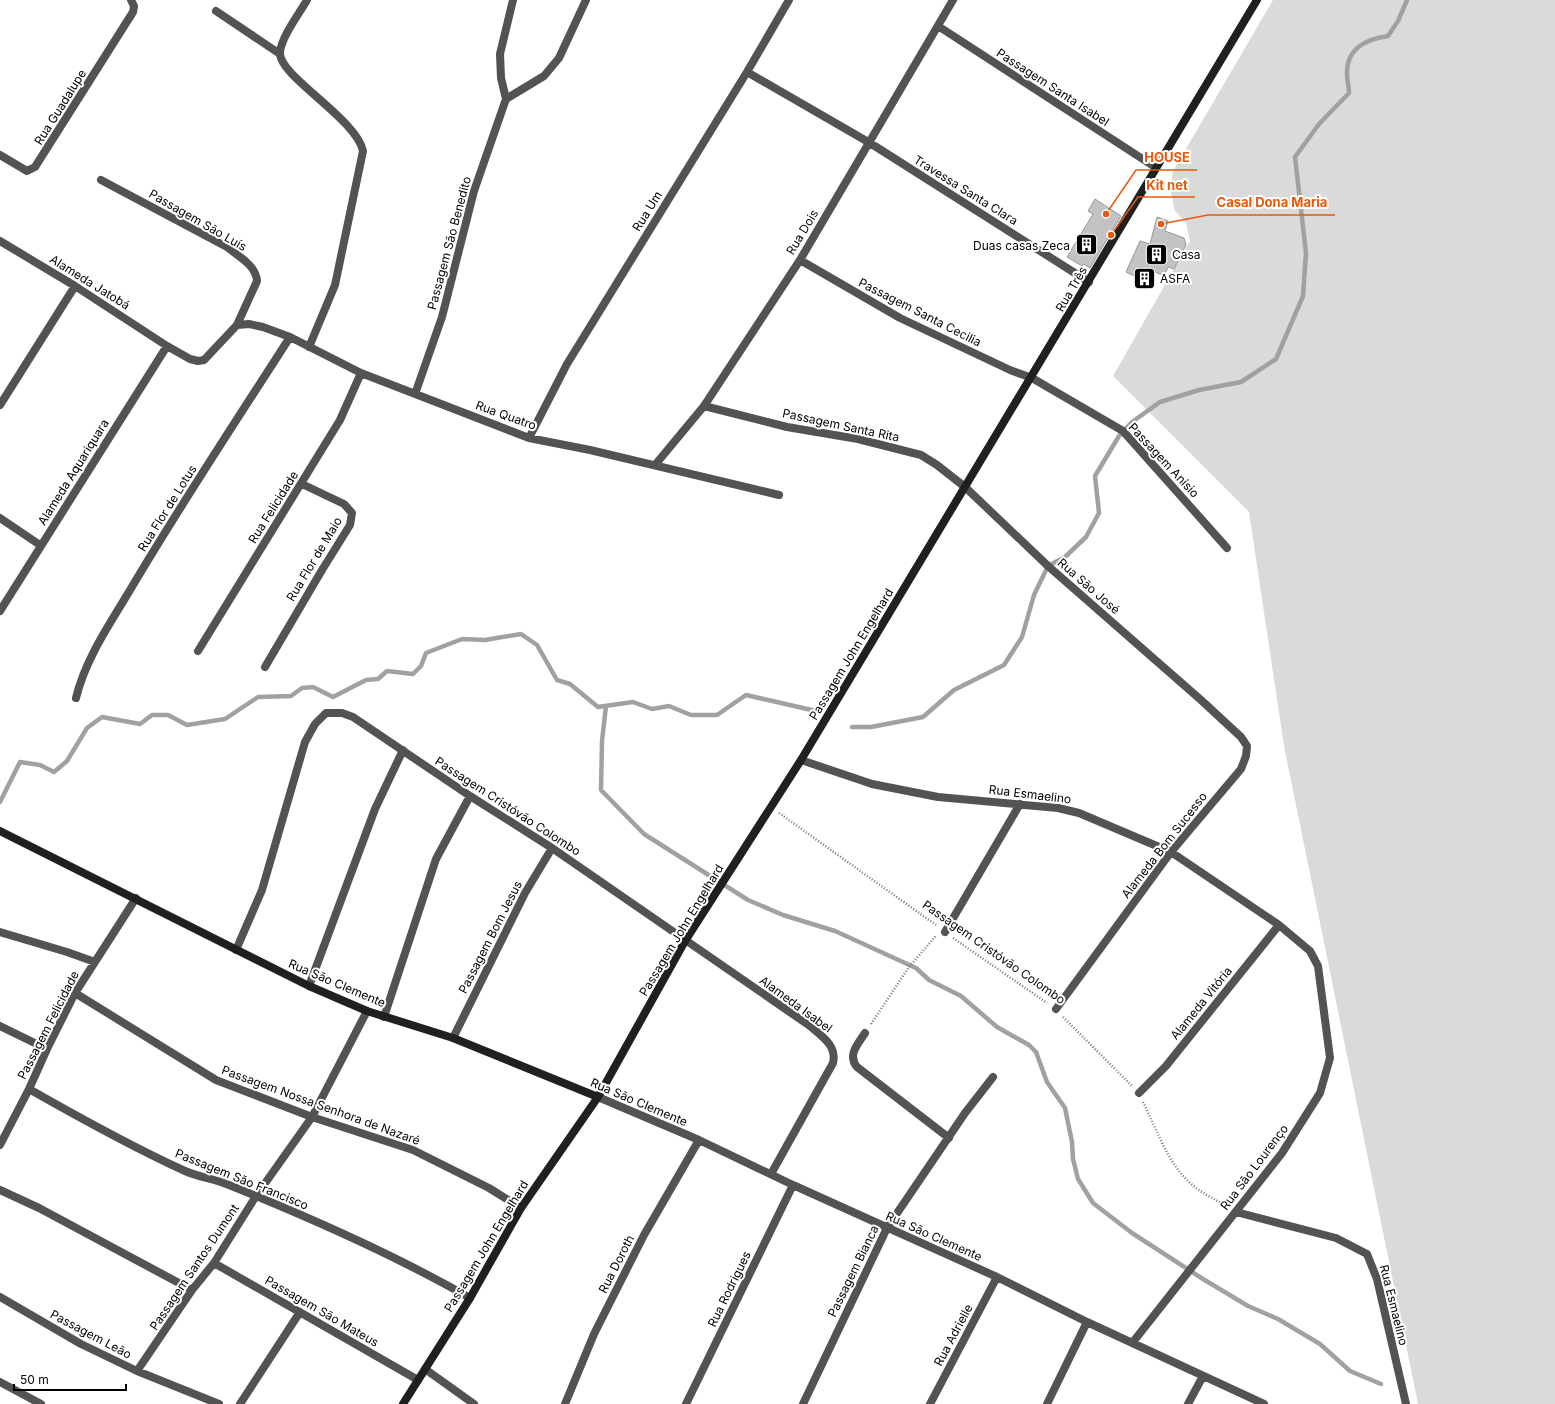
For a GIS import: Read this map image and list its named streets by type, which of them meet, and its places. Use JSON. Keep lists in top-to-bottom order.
{
  "streets": {
    "main road": ["Rua Três", "Passagem John Engelhard", "Rua São Clemente"],
    "street": [
      "Passagem Santa Isabel",
      "Rua Guadalupe",
      "Travessa Santa Clara",
      "Rua Um",
      "Passagem São Luís",
      "Rua Dois",
      "Passagem São Benedito",
      "Alameda Jatobá",
      "Passagem Santa Cecilia",
      "Rua Quatro",
      "Passagem Santa Rita",
      "Passagem Anísio",
      "Alameda Aquariquara",
      "Rua Felicidade",
      "Rua Flor de Lotus",
      "Rua Flor de Maio",
      "Rua São José",
      "Rua Esmaelino",
      "Passagem Cristóvão Colombo",
      "Alameda Bom Sucesso",
      "Passagem Bom Jesus",
      "Alameda Vitória",
      "Alameda Isabel",
      "Passagem Felicidade",
      "Passagem Nossa Senhora de Nazaré",
      "Rua São Lourenço",
      "Passagem São Francisco",
      "Rua Doroth",
      "Passagem Santos Dumont",
      "Passagem Bianca",
      "Rua Rodrigues",
      "Passagem São Mateus",
      "Passagem Leão",
      "Rua Adrielle"
    ]
  },
  "crossings": [
    ["Passagem Santa Isabel", "Rua Dois"],
    ["Passagem Santa Isabel", "Rua Três"],
    ["Travessa Santa Clara", "Rua Um"],
    ["Travessa Santa Clara", "Rua Dois"],
    ["Travessa Santa Clara", "Rua Três"],
    ["Rua Um", "Rua Quatro"],
    ["Passagem São Luís", "Alameda Jatobá"],
    ["Passagem São Luís", "Rua Quatro"],
    ["Passagem São Luís", "Alameda Aquariquara"],
    ["Rua Dois", "Passagem Santa Cecilia"],
    ["Rua Dois", "Rua Quatro"],
    ["Rua Dois", "Passagem Santa Rita"],
    ["Passagem São Benedito", "Rua Quatro"],
    ["Alameda Jatobá", "Alameda Aquariquara"],
    ["Rua Três", "Passagem Santa Cecilia"],
    ["Rua Três", "Passagem Santa Rita"],
    ["Rua Três", "Passagem Anísio"],
    ["Rua Três", "Rua São José"],
    ["Rua Três", "Passagem John Engelhard"],
    ["Passagem Santa Cecilia", "Passagem Anísio"],
    ["Rua Quatro", "Rua Felicidade"],
    ["Rua Quatro", "Rua Flor de Lotus"],
    ["Passagem Santa Rita", "Rua São José"],
    ["Passagem Santa Rita", "Passagem John Engelhard"],
    ["Rua Felicidade", "Rua Flor de Maio"],
    ["Rua São José", "Passagem John Engelhard"],
    ["Rua São José", "Alameda Bom Sucesso"],
    ["Passagem John Engelhard", "Rua Esmaelino"],
    ["Passagem John Engelhard", "Passagem Cristóvão Colombo"],
    ["Passagem John Engelhard", "Rua São Clemente"],
    ["Passagem John Engelhard", "Alameda Isabel"],
    ["Passagem John Engelhard", "Passagem Nossa Senhora de Nazaré"],
    ["Passagem John Engelhard", "Passagem São Francisco"],
    ["Passagem John Engelhard", "Passagem São Mateus"],
    ["Rua Esmaelino", "Passagem Cristóvão Colombo"],
    ["Rua Esmaelino", "Alameda Bom Sucesso"],
    ["Rua Esmaelino", "Alameda Vitória"],
    ["Rua Esmaelino", "Rua São Lourenço"],
    ["Passagem Cristóvão Colombo", "Alameda Bom Sucesso"],
    ["Passagem Cristóvão Colombo", "Passagem Bom Jesus"],
    ["Passagem Cristóvão Colombo", "Rua São Clemente"],
    ["Passagem Cristóvão Colombo", "Alameda Vitória"],
    ["Passagem Cristóvão Colombo", "Alameda Isabel"],
    ["Passagem Cristóvão Colombo", "Rua São Lourenço"],
    ["Passagem Bom Jesus", "Rua São Clemente"],
    ["Rua São Clemente", "Alameda Isabel"],
    ["Rua São Clemente", "Passagem Felicidade"],
    ["Rua São Clemente", "Rua São Lourenço"],
    ["Rua São Clemente", "Rua Doroth"],
    ["Rua São Clemente", "Passagem Santos Dumont"],
    ["Rua São Clemente", "Passagem Bianca"],
    ["Rua São Clemente", "Rua Rodrigues"],
    ["Rua São Clemente", "Rua Adrielle"],
    ["Alameda Vitória", "Rua São Lourenço"],
    ["Passagem Felicidade", "Passagem Nossa Senhora de Nazaré"],
    ["Passagem Felicidade", "Passagem São Francisco"],
    ["Passagem Nossa Senhora de Nazaré", "Passagem Santos Dumont"],
    ["Passagem São Francisco", "Passagem Santos Dumont"],
    ["Passagem Santos Dumont", "Passagem São Mateus"],
    ["Passagem Santos Dumont", "Passagem Leão"]
  ],
  "places": {
    "other": ["HOUSE", "Casal Dona Maria", "Kit net"],
    "building": ["Duas casas Zeca", "Casa", "ASFA"]
  },
  "scale_bar": "50 m"
}
